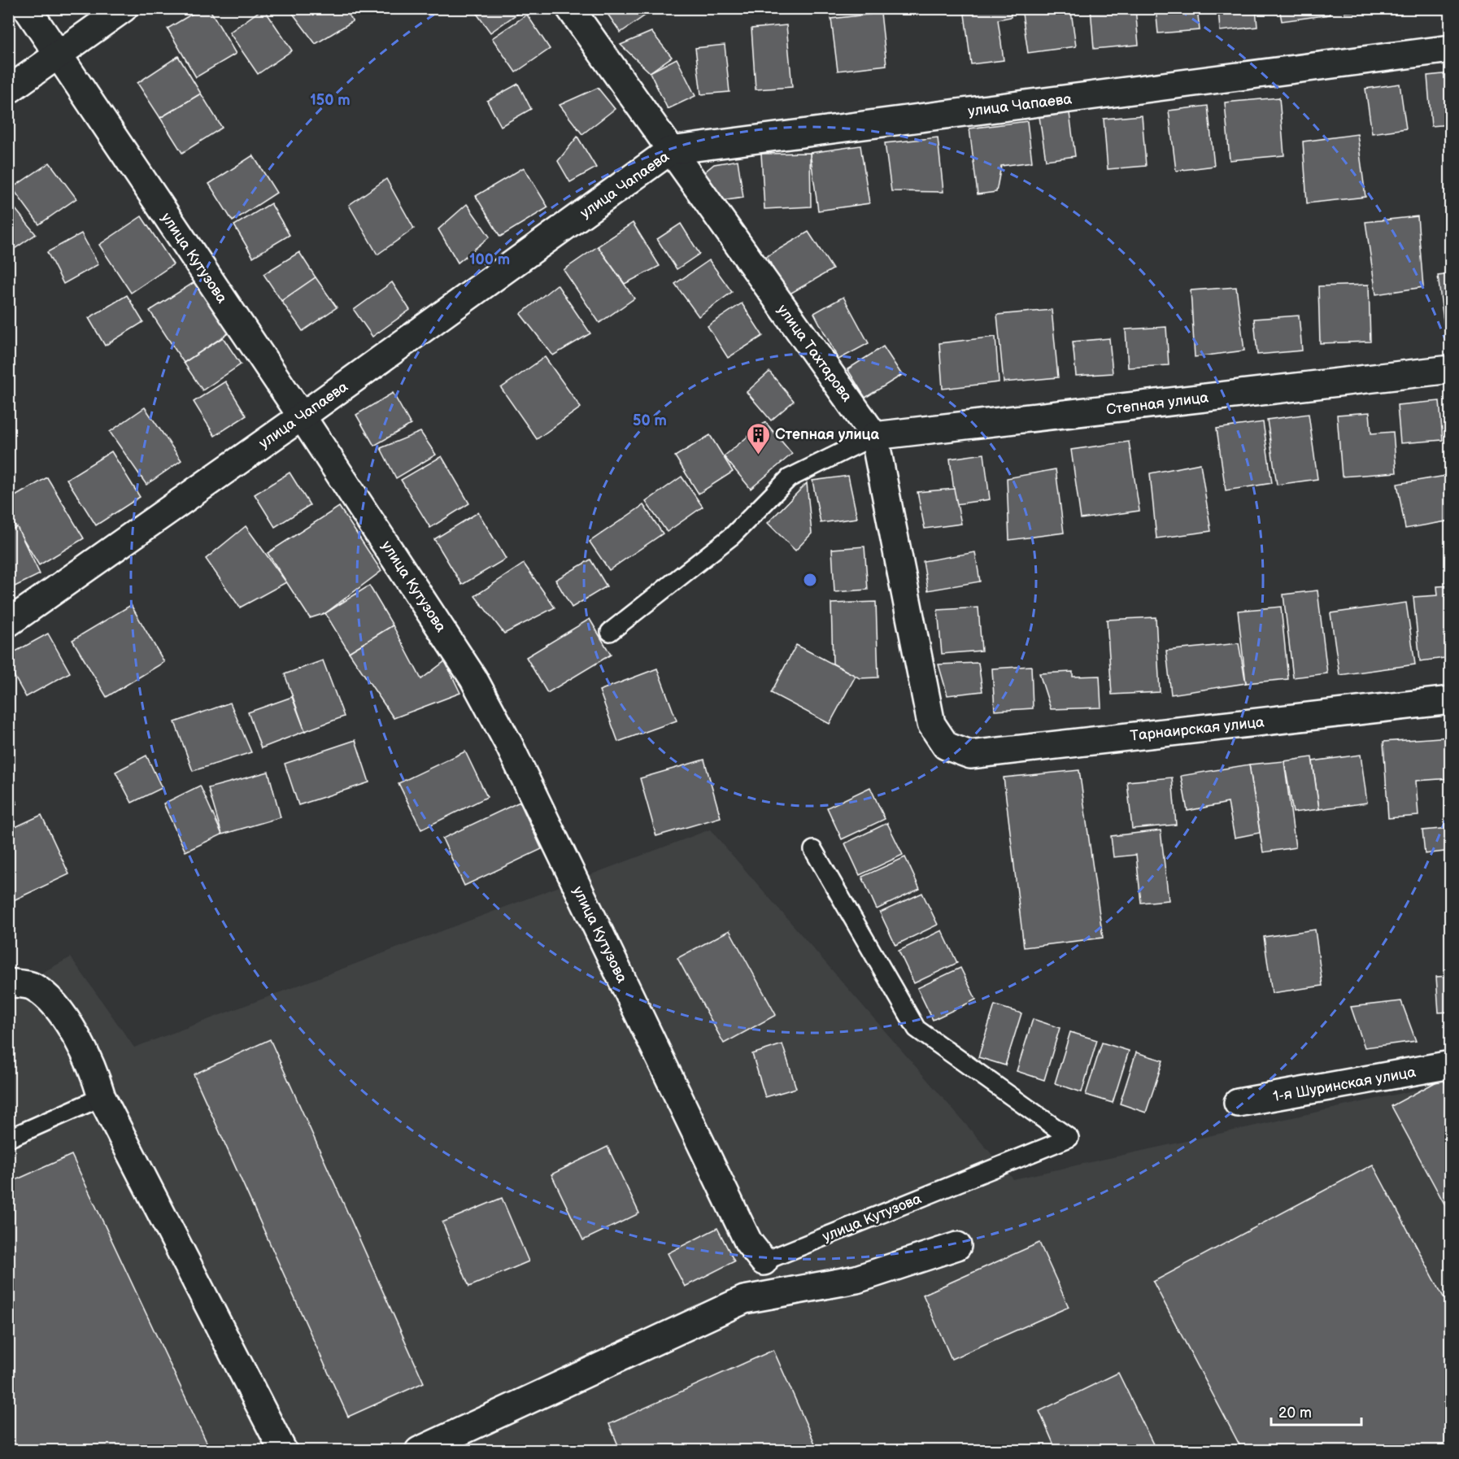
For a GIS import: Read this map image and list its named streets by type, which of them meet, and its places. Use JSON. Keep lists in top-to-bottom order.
{
  "streets": {
    "street": [
      "улица Чапаева",
      "улица Кутузова",
      "улица Тахтарова",
      "Степная улица",
      "Тарнаирская улица",
      "1-я Шуринская улица"
    ]
  },
  "crossings": [
    ["улица Чапаева", "улица Кутузова"],
    ["улица Чапаева", "улица Тахтарова"],
    ["улица Тахтарова", "Степная улица"],
    ["улица Тахтарова", "Тарнаирская улица"]
  ],
  "places": {
    "building": ["Степная улица"]
  },
  "scale_bar": "20 m",
  "rings": ["150 m", "100 m", "50 m"]
}
